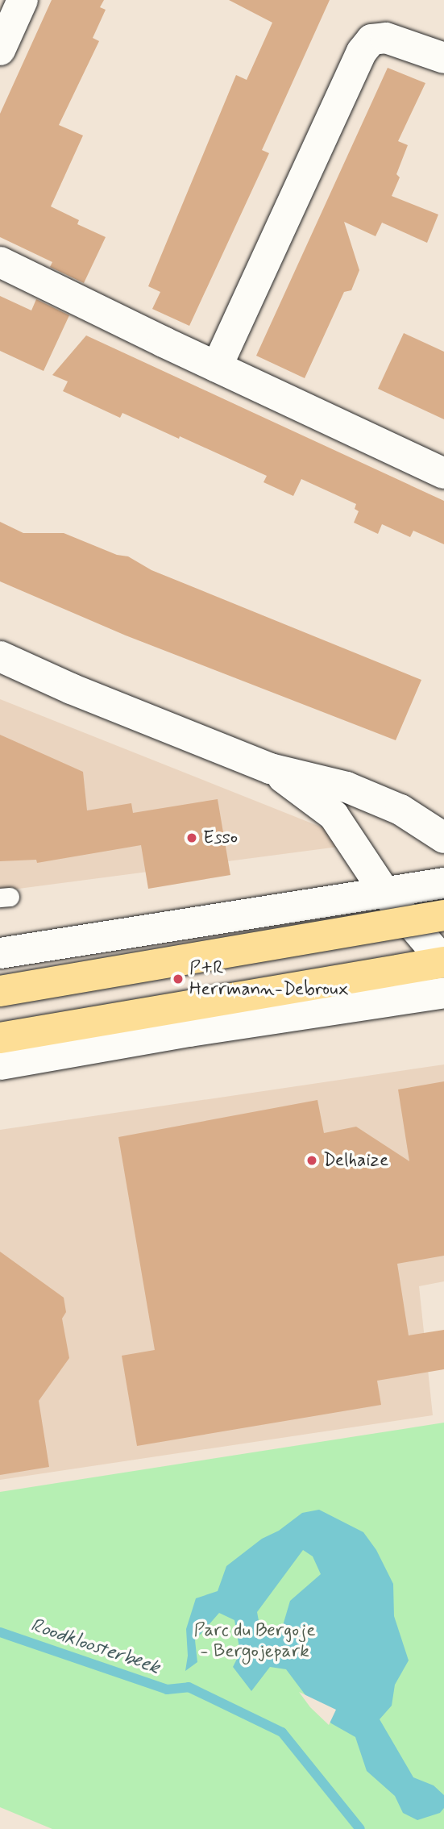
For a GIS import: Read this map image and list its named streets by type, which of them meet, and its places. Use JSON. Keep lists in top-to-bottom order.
{
  "water": ["Roodkloosterbeek"],
  "parks": ["Parc du Bergoje - Bergojepark"],
  "places": ["Esso", "P+R Herrmann-Debroux", "Delhaize"]
}
